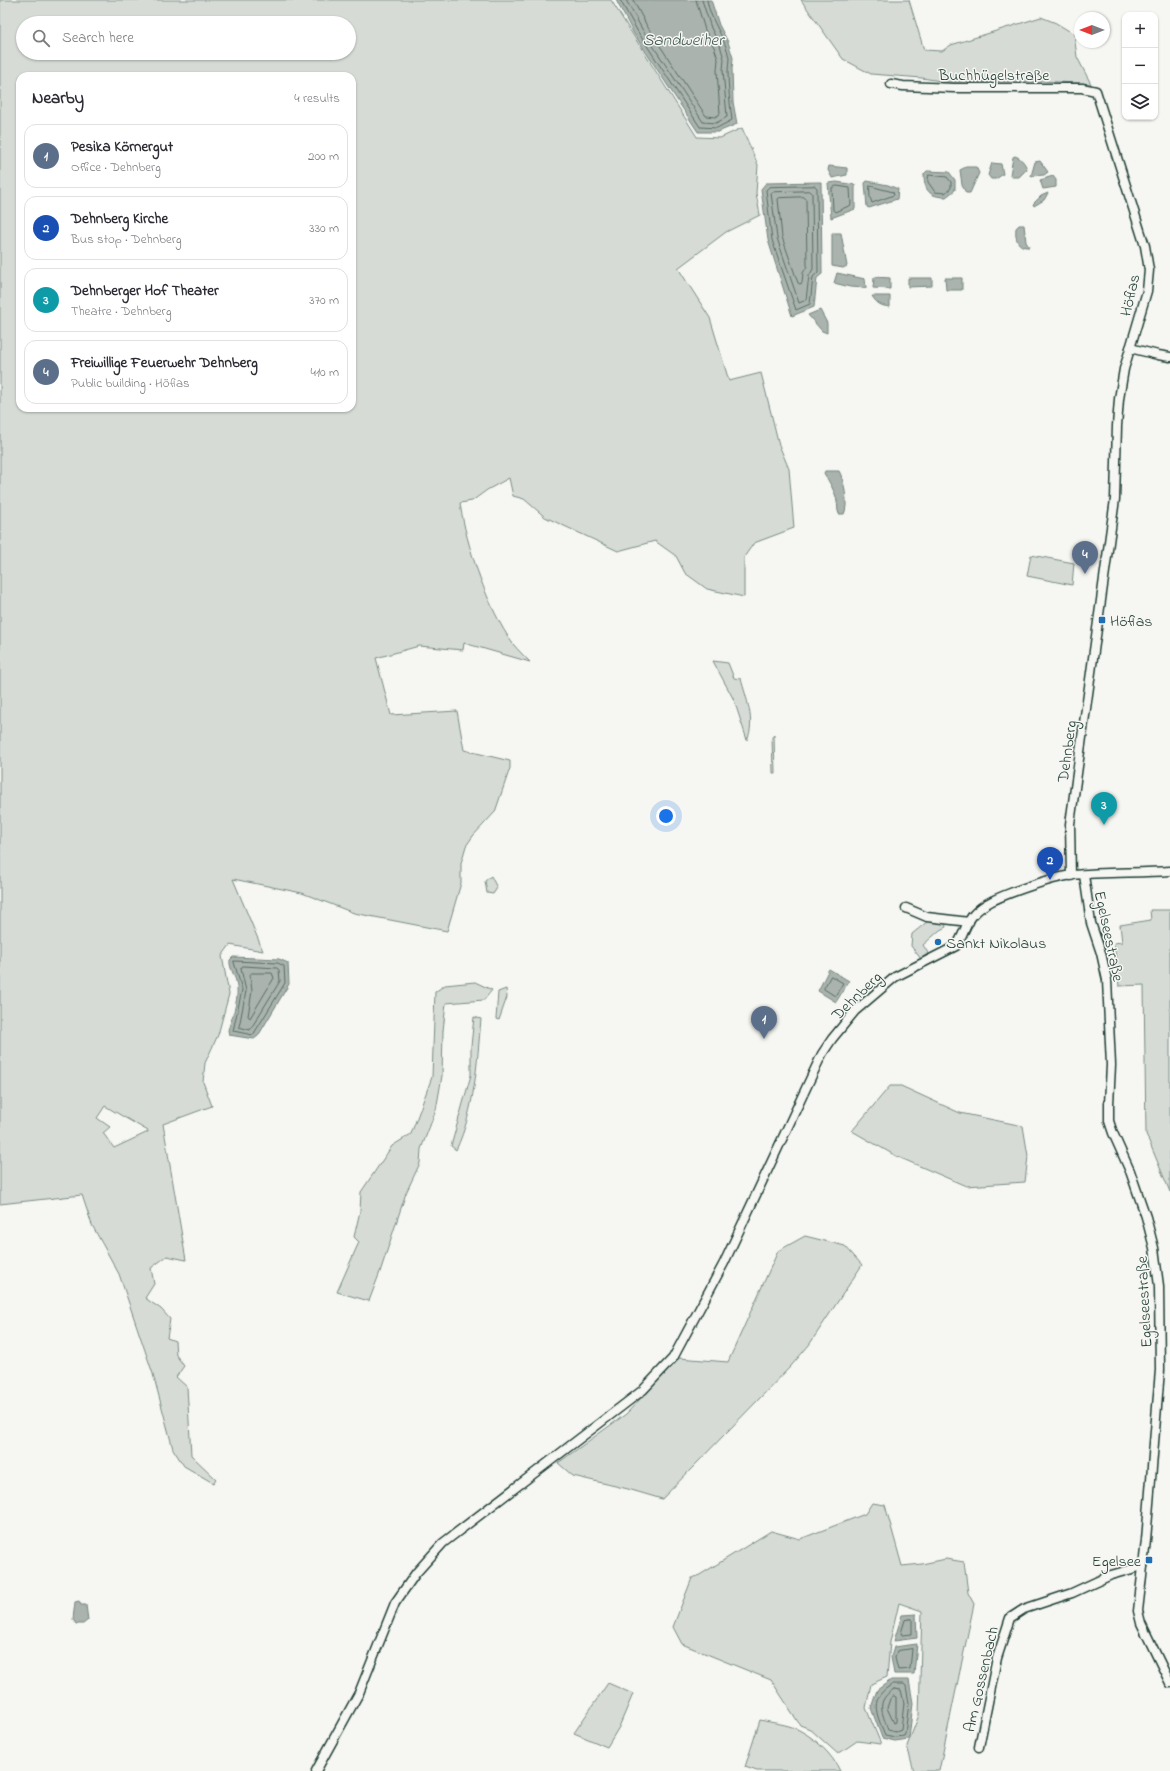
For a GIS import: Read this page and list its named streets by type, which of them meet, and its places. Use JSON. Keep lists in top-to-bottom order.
{
  "streets": {
    "street": [
      "Buchhügelstraße",
      "Höflas",
      "Dehnberg",
      "Egelseestraße",
      "Am Gossenbach"
    ]
  },
  "crossings": [
    ["Buchhügelstraße", "Höflas"],
    ["Höflas", "Dehnberg"],
    ["Dehnberg", "Egelseestraße"],
    ["Egelseestraße", "Am Gossenbach"]
  ],
  "water": ["Sandweiher"],
  "places": {
    "transit": ["Höflas", "Egelsee"],
    "other": ["Sankt Nikolaus"]
  },
  "north": "left",
  "page": {
    "map_buttons": ["+", "−"],
    "search": "Search here",
    "heading": ["Nearby", "4 results"],
    "list": [
      {
        "mark": "1",
        "name": "Pesika Körnergut",
        "note": "Office · Dehnberg",
        "value": "200 m"
      },
      {
        "mark": "2",
        "name": "Dehnberg Kirche",
        "note": "Bus stop · Dehnberg",
        "value": "330 m"
      },
      {
        "mark": "3",
        "name": "Dehnberger Hof Theater",
        "note": "Theatre · Dehnberg",
        "value": "370 m"
      },
      {
        "mark": "4",
        "name": "Freiwillige Feuerwehr Dehnberg",
        "note": "Public building · Höflas",
        "value": "410 m"
      }
    ],
    "pins": [
      "4",
      "3",
      "2",
      "1"
    ]
  }
}
